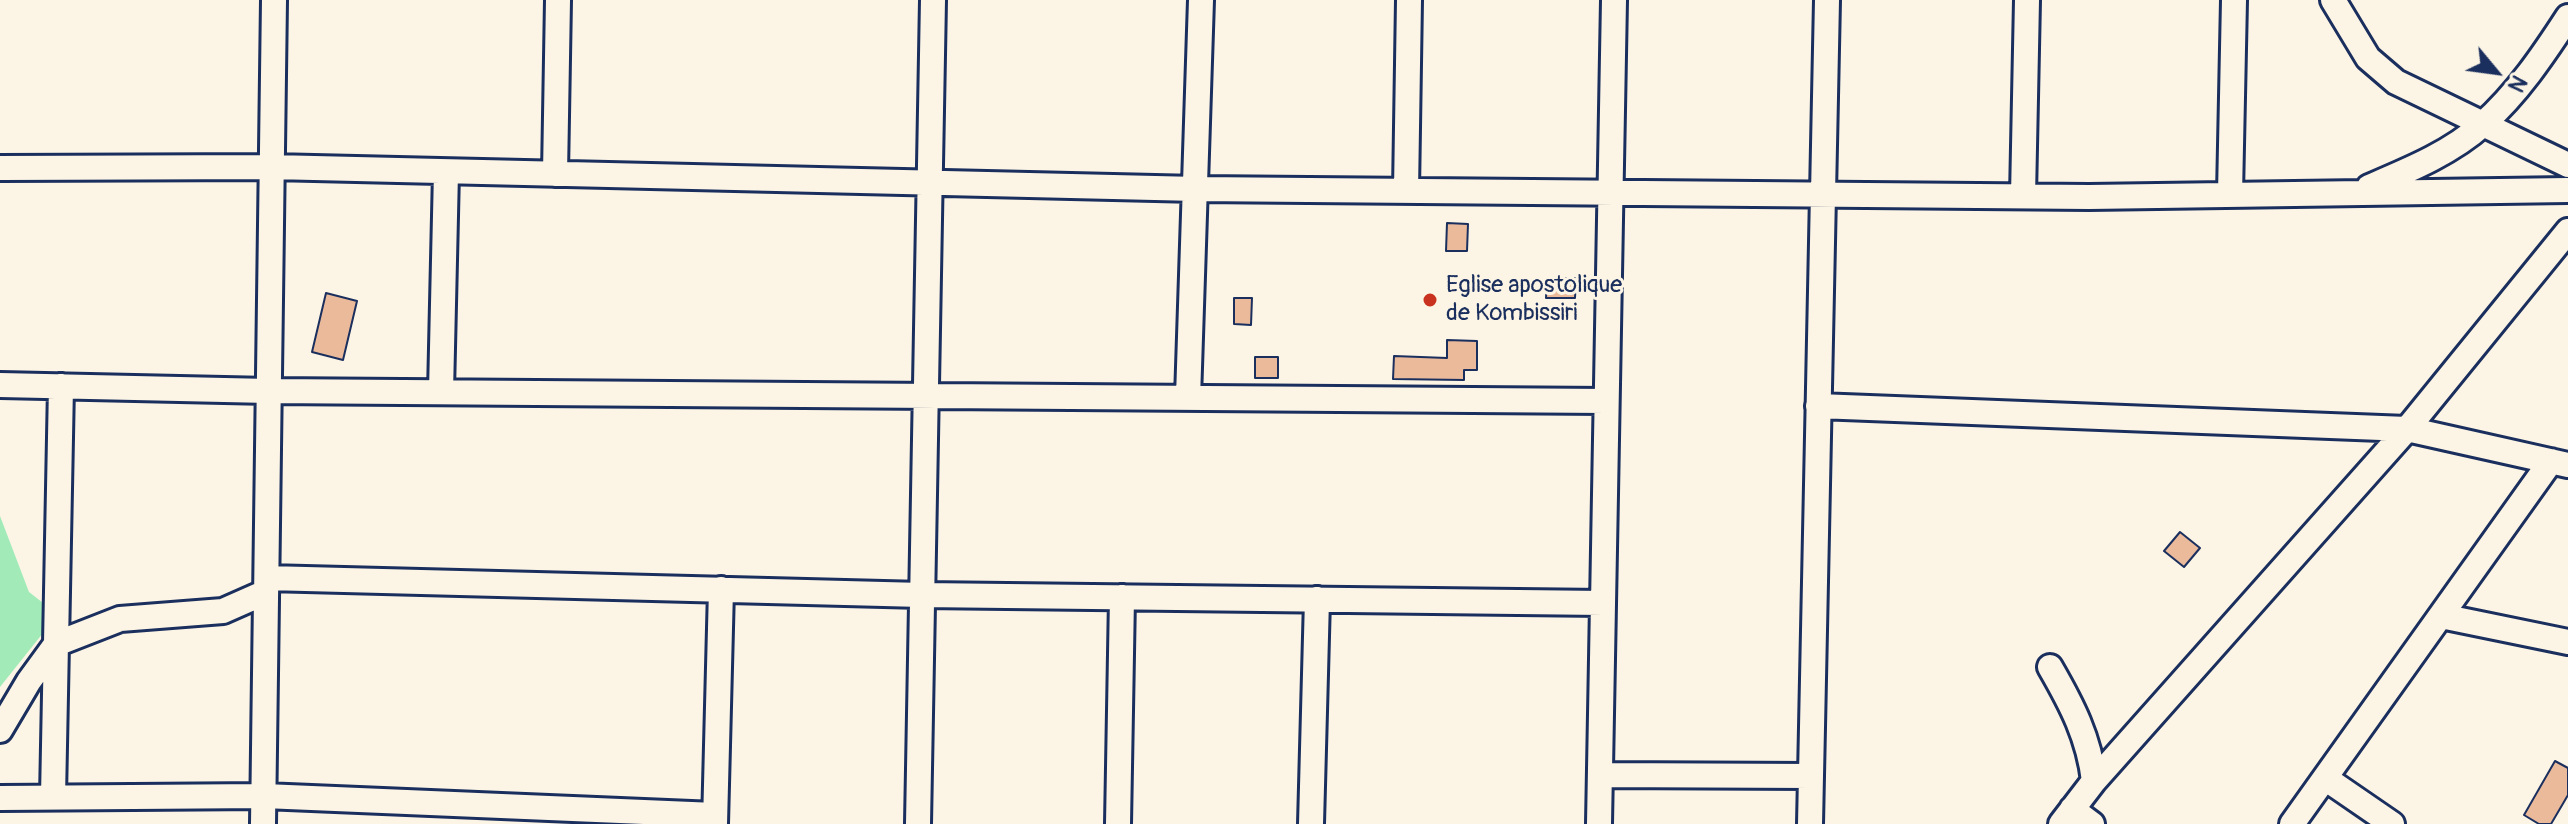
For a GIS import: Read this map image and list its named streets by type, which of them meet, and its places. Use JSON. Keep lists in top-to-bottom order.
{
  "places": ["Eglise apostolique de Kombissiri"],
  "north": "bottom right"
}
